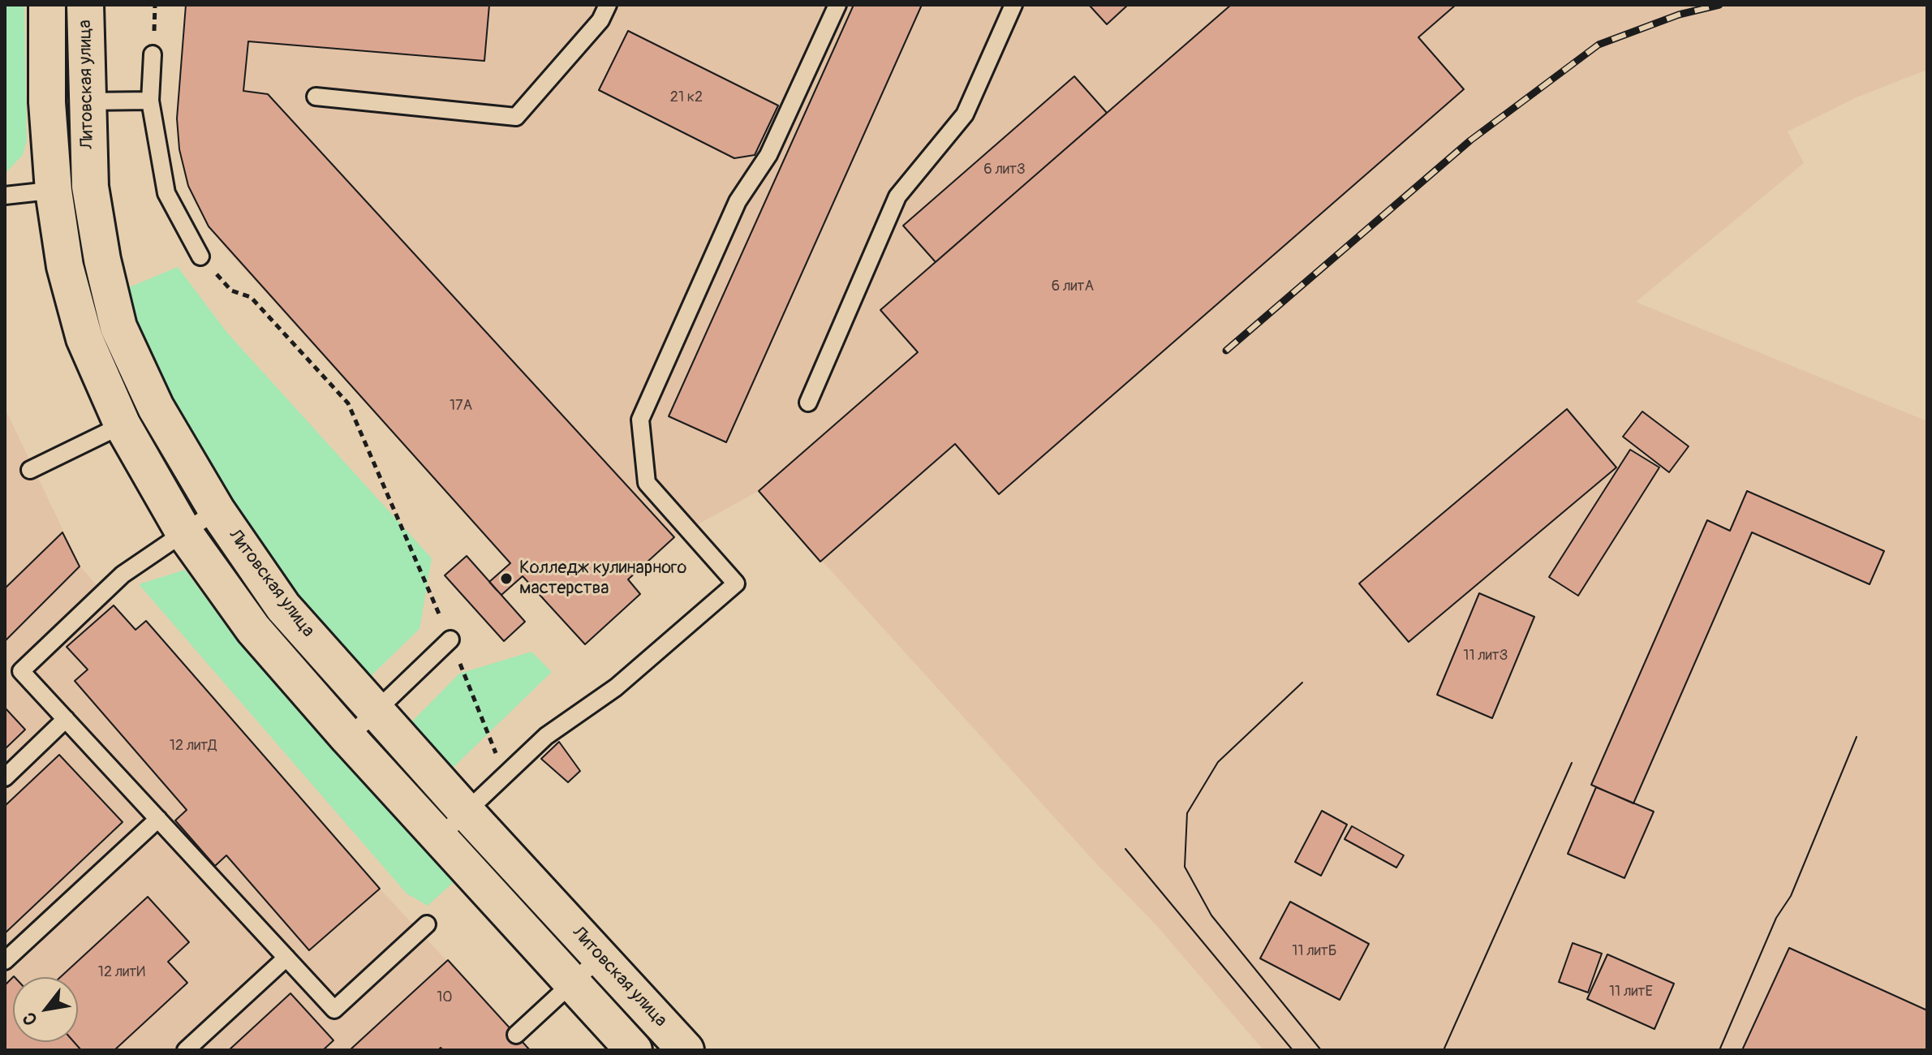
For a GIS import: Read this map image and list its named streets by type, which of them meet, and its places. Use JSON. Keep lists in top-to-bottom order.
{
  "streets": {
    "street": ["Литовская улица"]
  },
  "places": ["Колледж кулинарного мастерства"],
  "house_numbers": [
    "21 к2",
    "6 литЗ",
    "6 литА",
    "17А",
    "11 литЗ",
    "12 литД",
    "11 литБ",
    "12 литИ",
    "11 литЕ",
    "10"
  ],
  "north": "bottom left"
}
